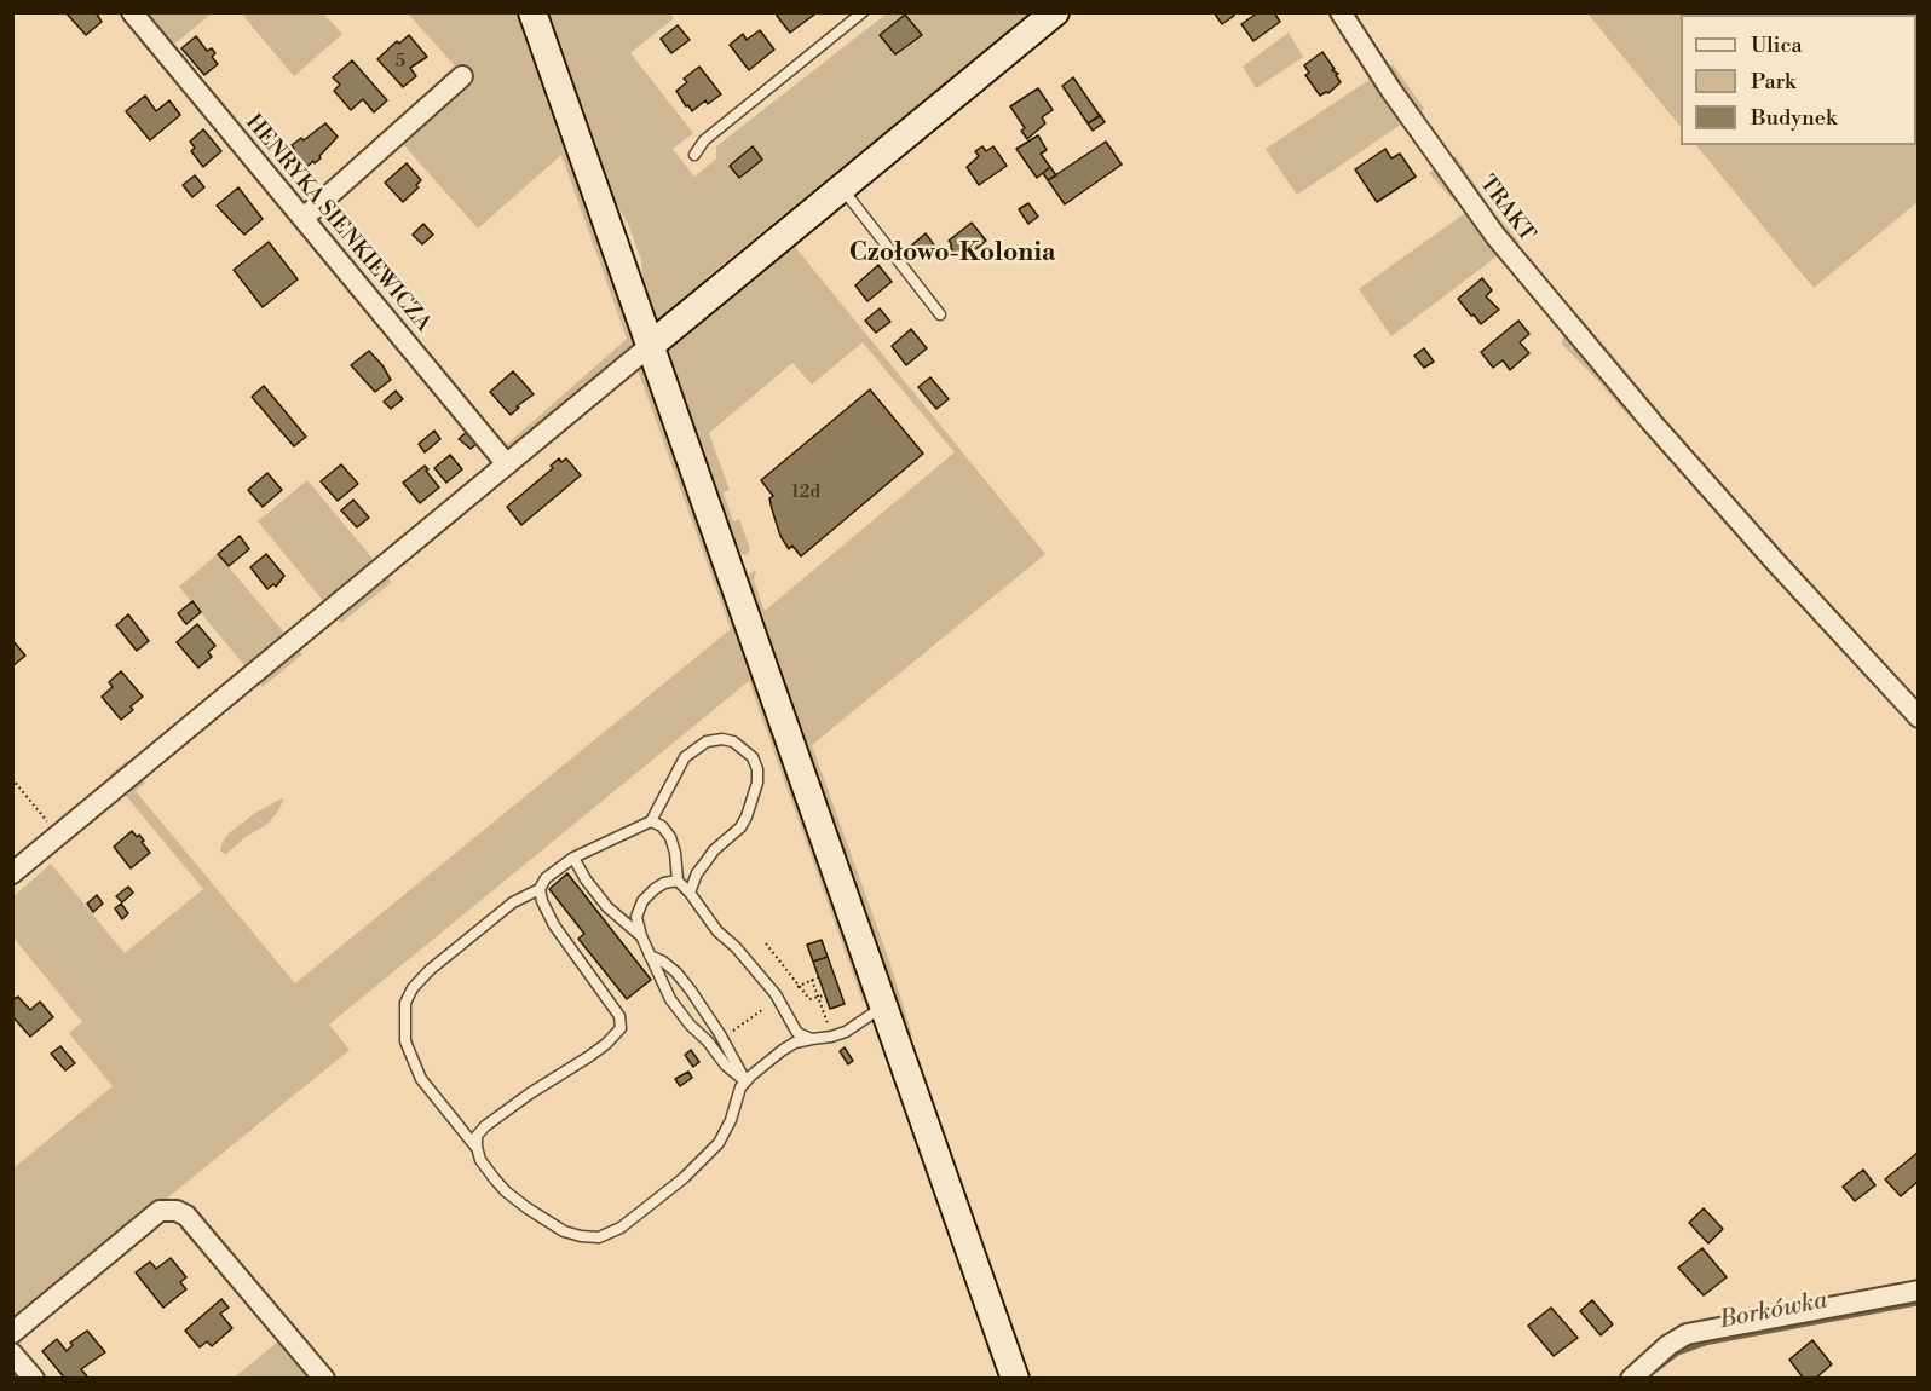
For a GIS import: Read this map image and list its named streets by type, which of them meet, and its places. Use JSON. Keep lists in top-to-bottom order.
{
  "streets": {
    "street": ["TRAKT", "HENRYKA SIENKIEWICZA"]
  },
  "districts": ["Czołowo-Kolonia"],
  "water": ["Borkówka"],
  "house_numbers": ["5", "12d"],
  "legend": ["Ulica", "Park", "Budynek"]
}
